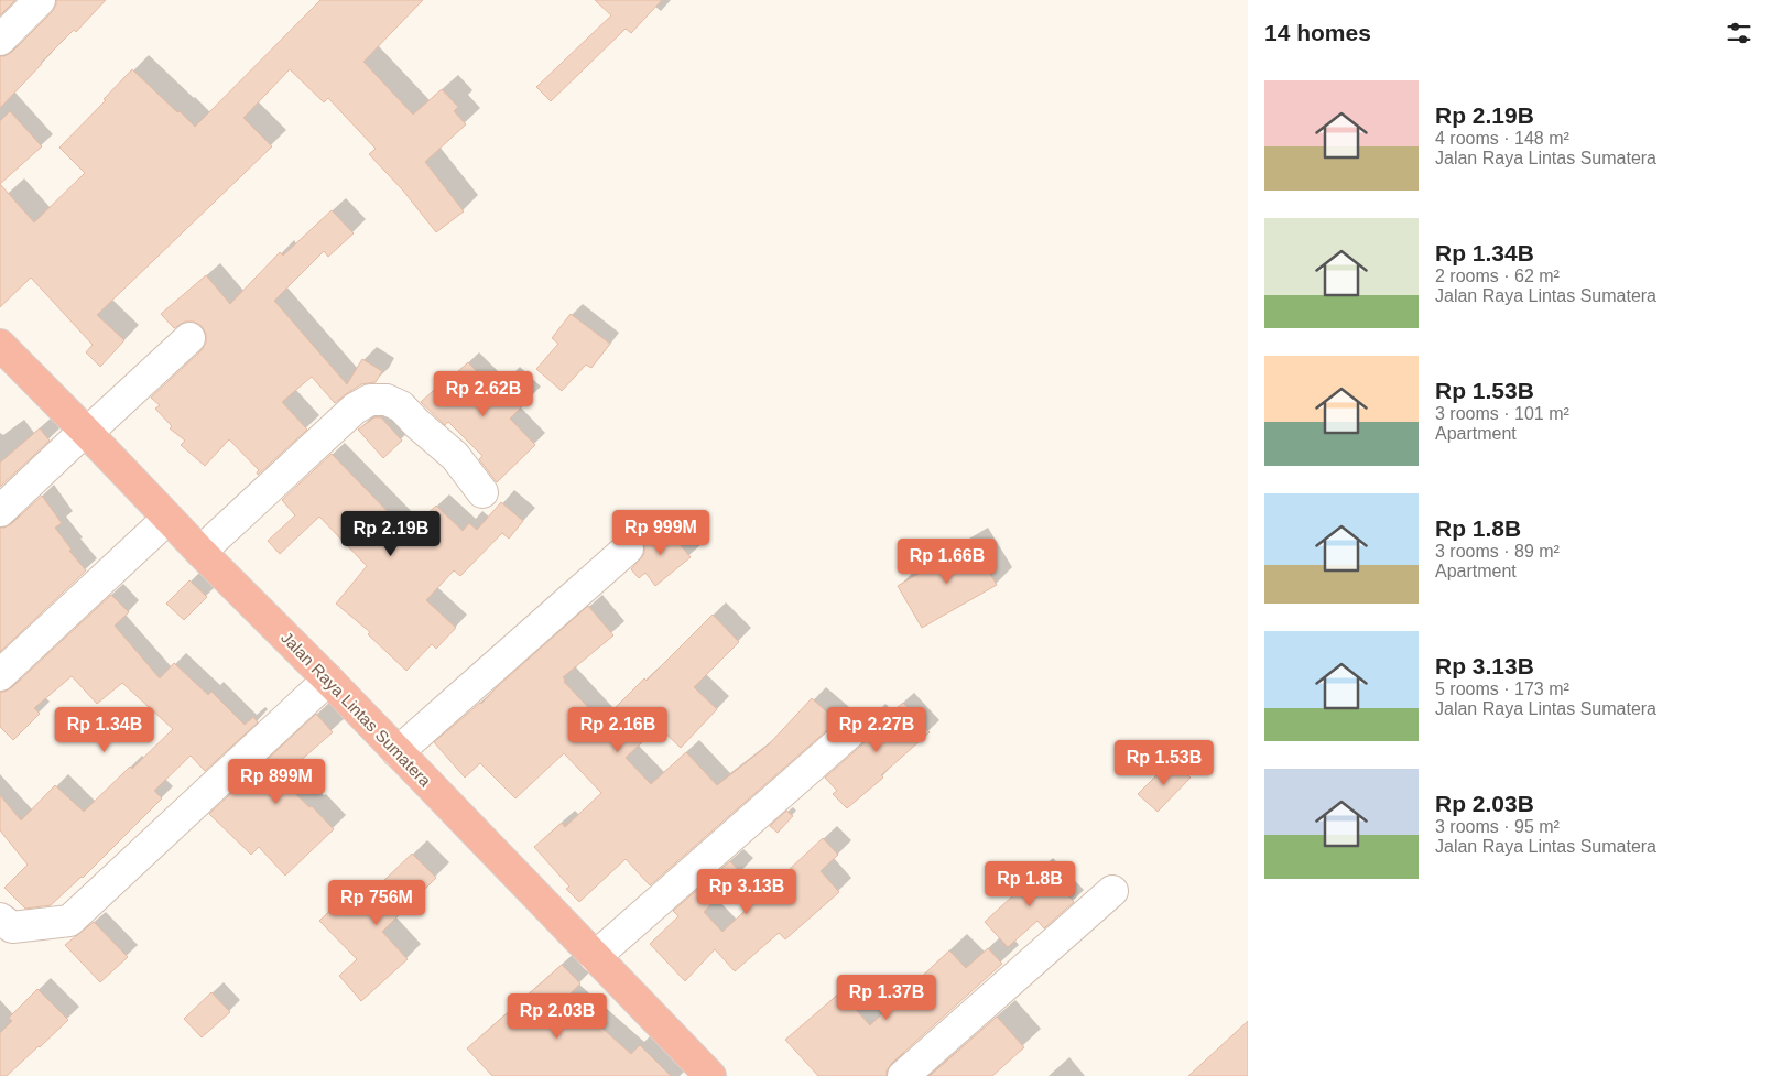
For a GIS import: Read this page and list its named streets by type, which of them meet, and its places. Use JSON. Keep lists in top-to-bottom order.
{
  "streets": {
    "highway": ["Jalan Raya Lintas Sumatera"]
  },
  "page": {
    "heading": "14 homes",
    "list": [
      {
        "name": "Rp 2.19B",
        "note": "4 rooms · 148 m² · Jalan Raya Lintas Sumatera"
      },
      {
        "name": "Rp 1.34B",
        "note": "2 rooms · 62 m² · Jalan Raya Lintas Sumatera"
      },
      {
        "name": "Rp 1.53B",
        "note": "3 rooms · 101 m² · Apartment"
      },
      {
        "name": "Rp 1.8B",
        "note": "3 rooms · 89 m² · Apartment"
      },
      {
        "name": "Rp 3.13B",
        "note": "5 rooms · 173 m² · Jalan Raya Lintas Sumatera"
      },
      {
        "name": "Rp 2.03B",
        "note": "3 rooms · 95 m² · Jalan Raya Lintas Sumatera"
      }
    ],
    "price": [
      "Rp 2.62B",
      "Rp 999M",
      "Rp 2.19B",
      "Rp 1.66B",
      "Rp 1.34B",
      "Rp 2.16B",
      "Rp 2.27B",
      "Rp 1.53B",
      "Rp 899M",
      "Rp 1.8B",
      "Rp 3.13B",
      "Rp 756M",
      "Rp 1.37B",
      "Rp 2.03B"
    ]
  }
}
